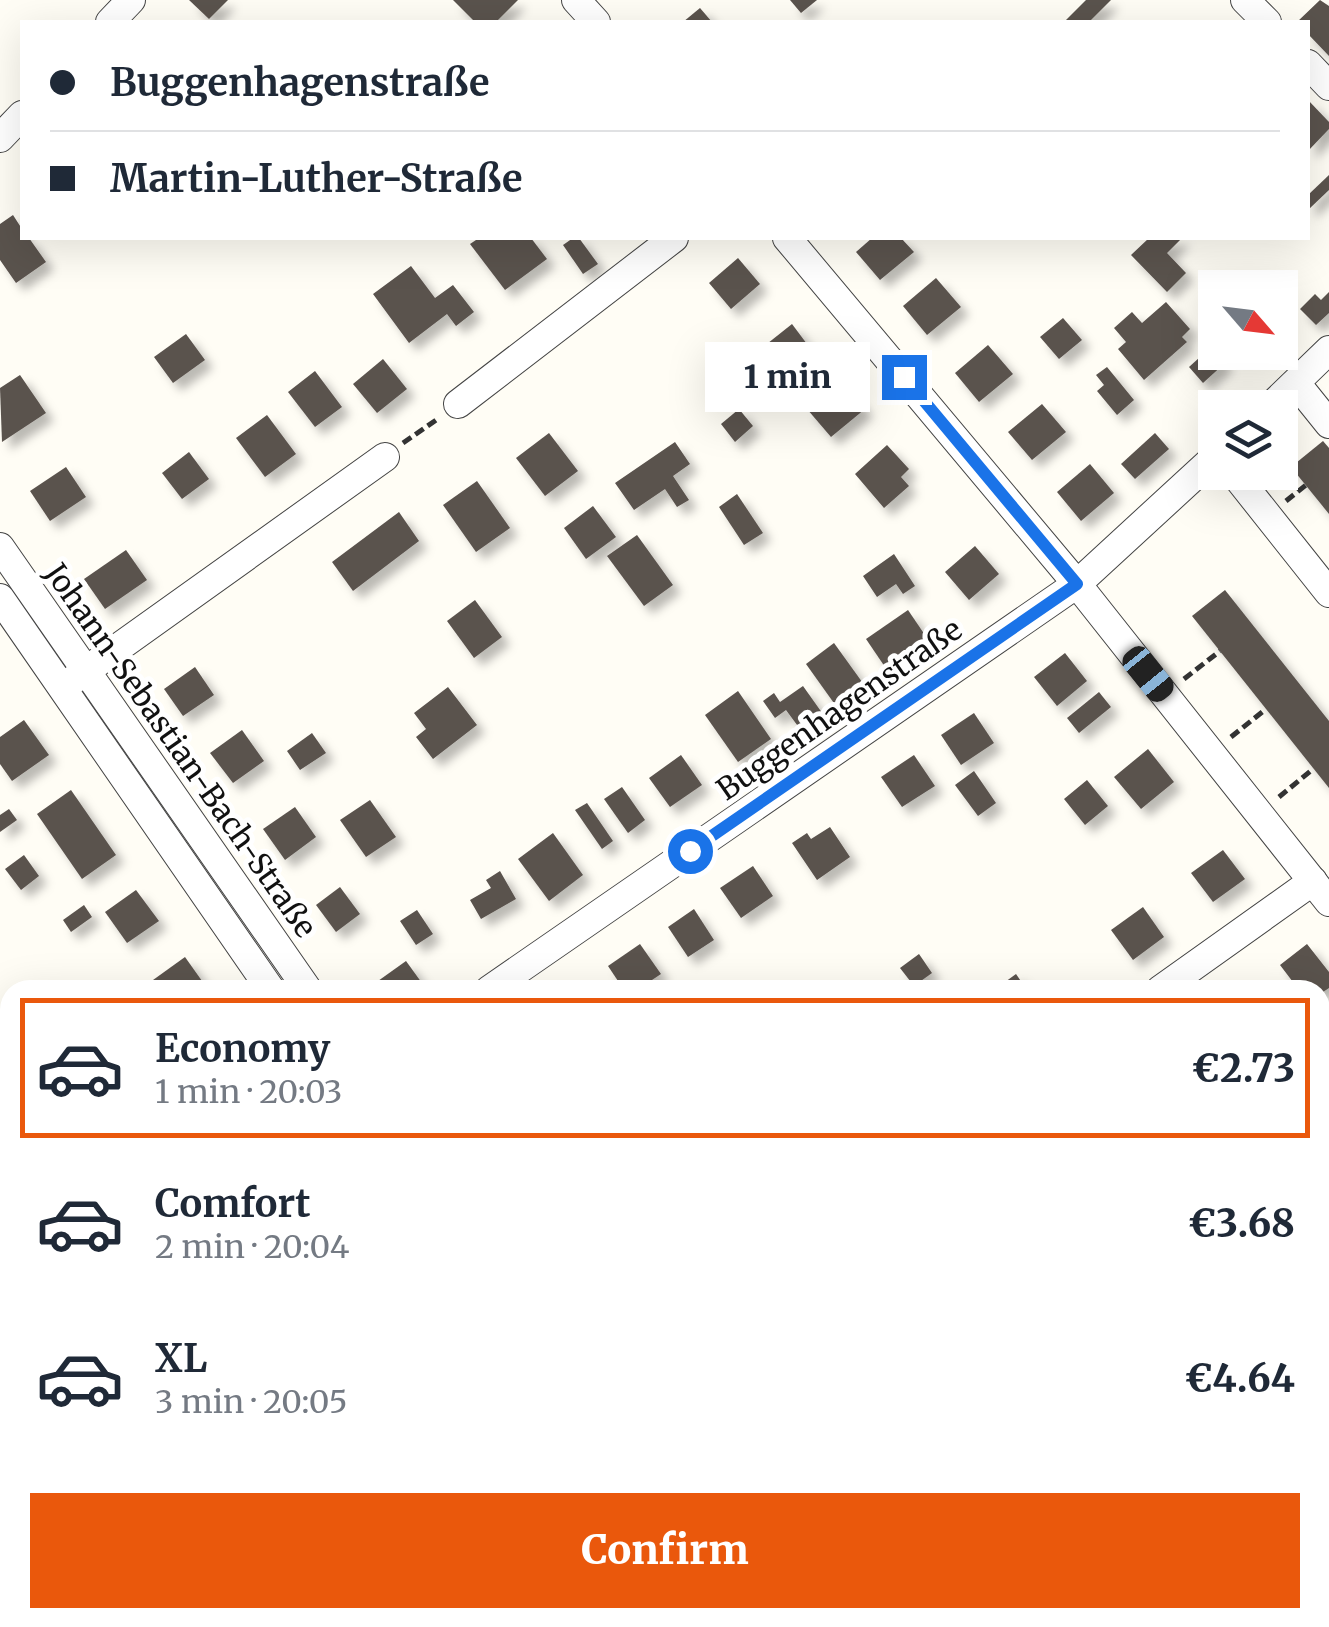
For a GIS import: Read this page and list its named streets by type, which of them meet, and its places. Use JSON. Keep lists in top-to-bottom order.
{
  "streets": {
    "street": ["Buggenhagenstraße", "Johann-Sebastian-Bach-Straße"]
  },
  "north": "bottom right",
  "page": {
    "banner": ["Buggenhagenstraße", "Martin-Luther-Straße"],
    "bubble": "1 min",
    "list": [
      {
        "name": "Economy",
        "note": "1 min · 20:03",
        "value": "€2.73"
      },
      {
        "name": "Comfort",
        "note": "2 min · 20:04",
        "value": "€3.68"
      },
      {
        "name": "XL",
        "note": "3 min · 20:05",
        "value": "€4.64"
      }
    ],
    "buttons": "Confirm"
  }
}
